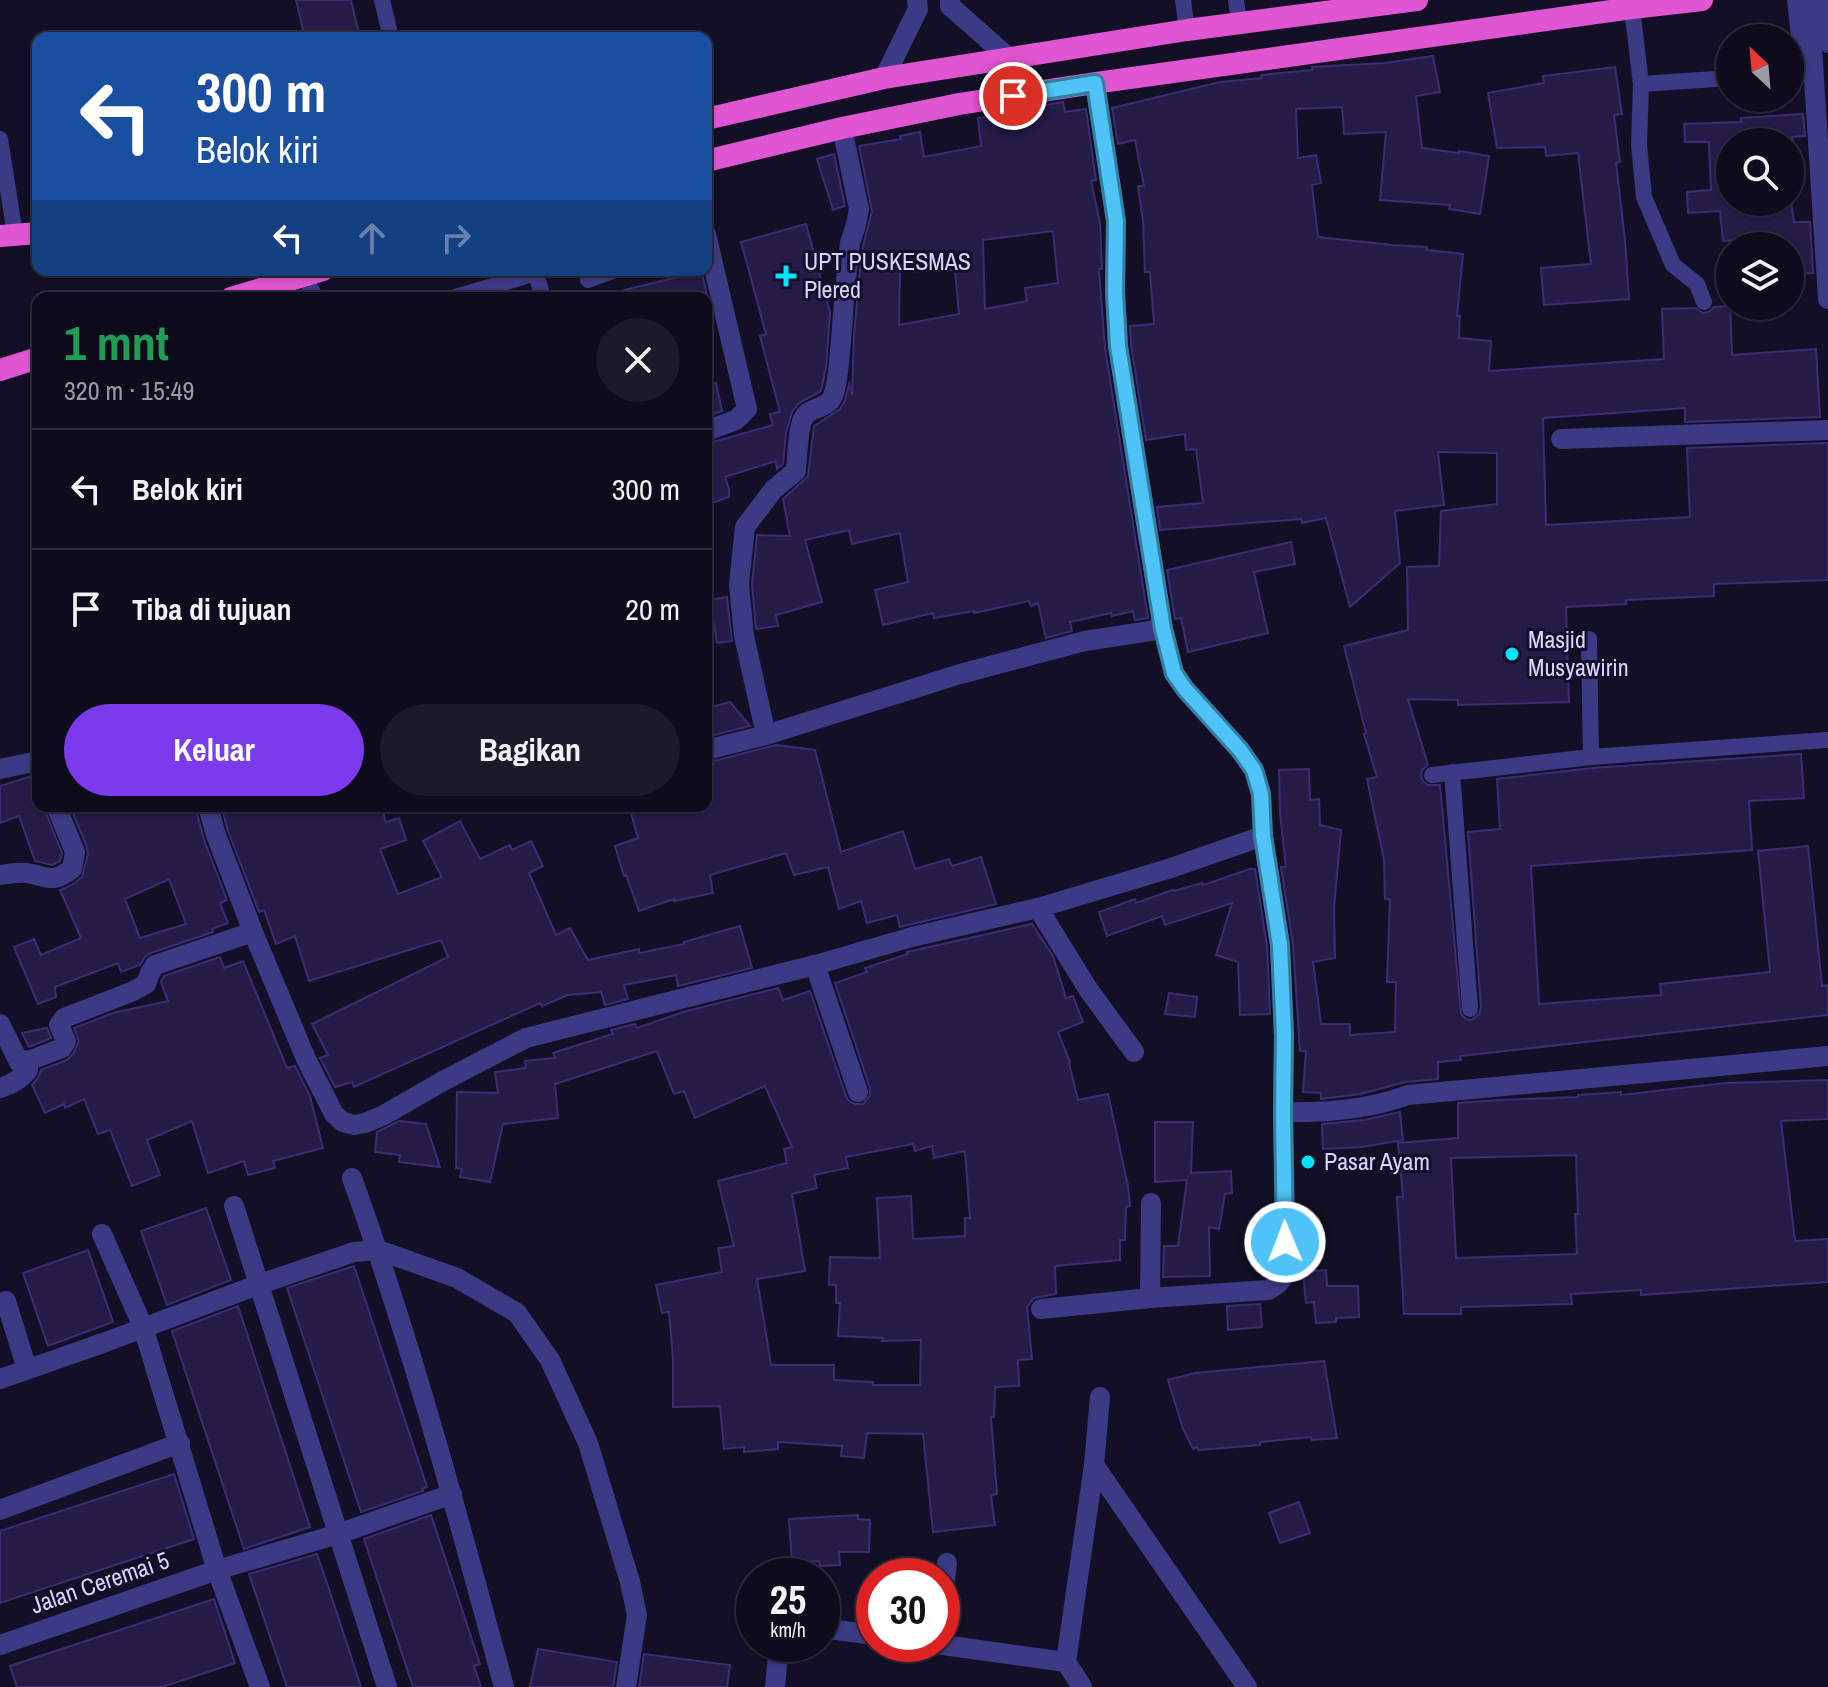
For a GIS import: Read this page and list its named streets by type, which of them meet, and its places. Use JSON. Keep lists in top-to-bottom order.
{
  "streets": {
    "street": ["Jalan Ceremai 5"]
  },
  "places": {
    "health": ["UPT PUSKESMAS Plered"],
    "other": ["Masjid Musyawirin", "Pasar Ayam"]
  },
  "north": "top left",
  "page": {
    "turn": ["300 m", "Belok kiri"],
    "heading": ["1 mnt", "320 m · 15:49"],
    "list": [
      {
        "name": "Belok kiri",
        "value": "300 m"
      },
      {
        "name": "Tiba di tujuan",
        "value": "20 m"
      }
    ],
    "buttons": ["Keluar", "Bagikan"],
    "speed": "25 km/h",
    "limit": "30"
  }
}
